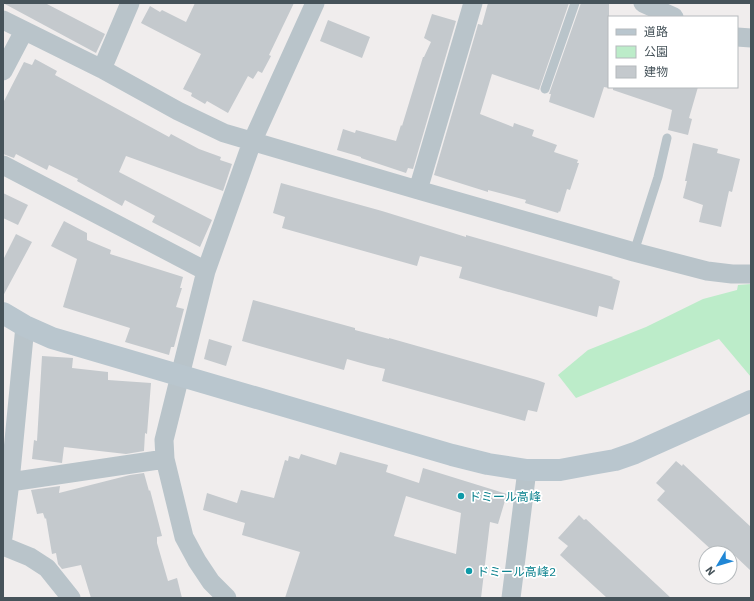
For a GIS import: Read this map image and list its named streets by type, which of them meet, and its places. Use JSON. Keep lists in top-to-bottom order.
{
  "places": ["ドミール高峰", "ドミール高峰2"],
  "legend": ["道路", "公園", "建物"],
  "north": "bottom left"
}
